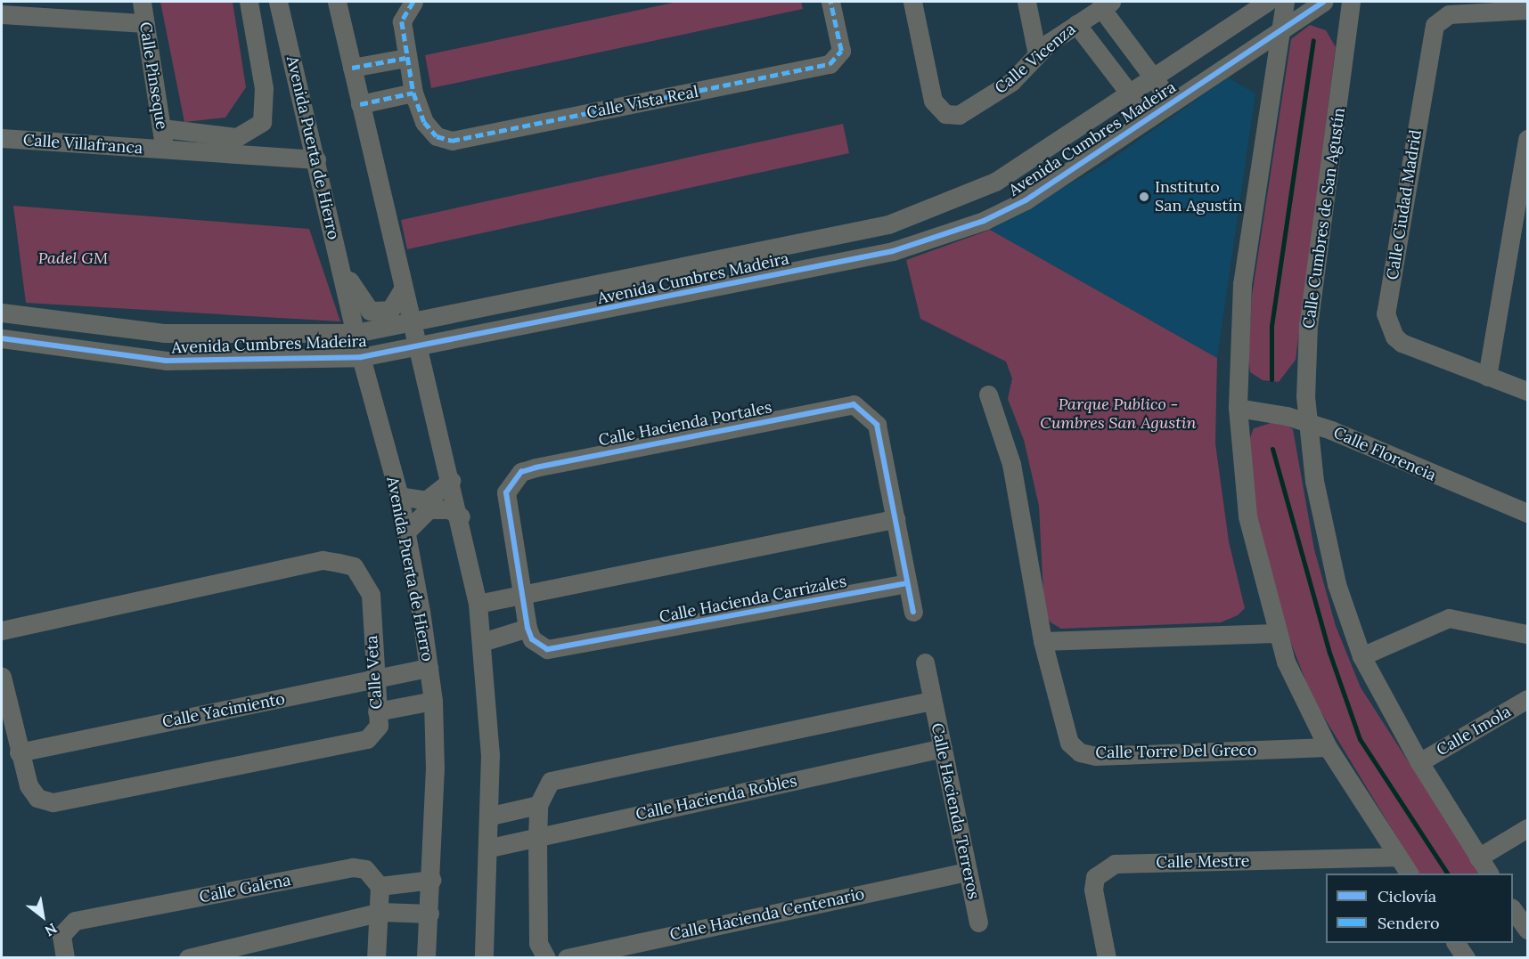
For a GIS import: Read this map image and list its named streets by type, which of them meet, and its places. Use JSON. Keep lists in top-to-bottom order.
{
  "streets": {
    "street": [
      "Calle Vicenza",
      "Calle Pinseque",
      "Calle Vista Real",
      "Avenida Cumbres Madeira",
      "Calle Villafranca",
      "Avenida Puerta de Hierro",
      "Calle Ciudad Madrid",
      "Calle Cumbres de San Agustín",
      "Calle Hacienda Portales",
      "Calle Florencia",
      "Calle Hacienda Carrizales",
      "Calle Veta",
      "Calle Yacimiento",
      "Calle Imola",
      "Calle Torre Del Greco",
      "Calle Hacienda Robles",
      "Calle Hacienda Terreros",
      "Calle Mestre",
      "Calle Galena",
      "Calle Hacienda Centenario"
    ]
  },
  "crossings": [
    ["Calle Pinseque", "Calle Villafranca"],
    ["Avenida Cumbres Madeira", "Avenida Puerta de Hierro"],
    ["Calle Villafranca", "Avenida Puerta de Hierro"],
    ["Avenida Puerta de Hierro", "Calle Yacimiento"],
    ["Calle Cumbres de San Agustín", "Calle Florencia"],
    ["Calle Cumbres de San Agustín", "Calle Imola"],
    ["Calle Veta", "Calle Yacimiento"],
    ["Calle Hacienda Robles", "Calle Hacienda Terreros"],
    ["Calle Hacienda Terreros", "Calle Hacienda Centenario"]
  ],
  "parks": ["Padel GM", "Parque Publico - Cumbres San Agustin"],
  "places": ["Instituto San Agustín"],
  "legend": ["Ciclovía", "Sendero"],
  "north": "bottom right"
}
